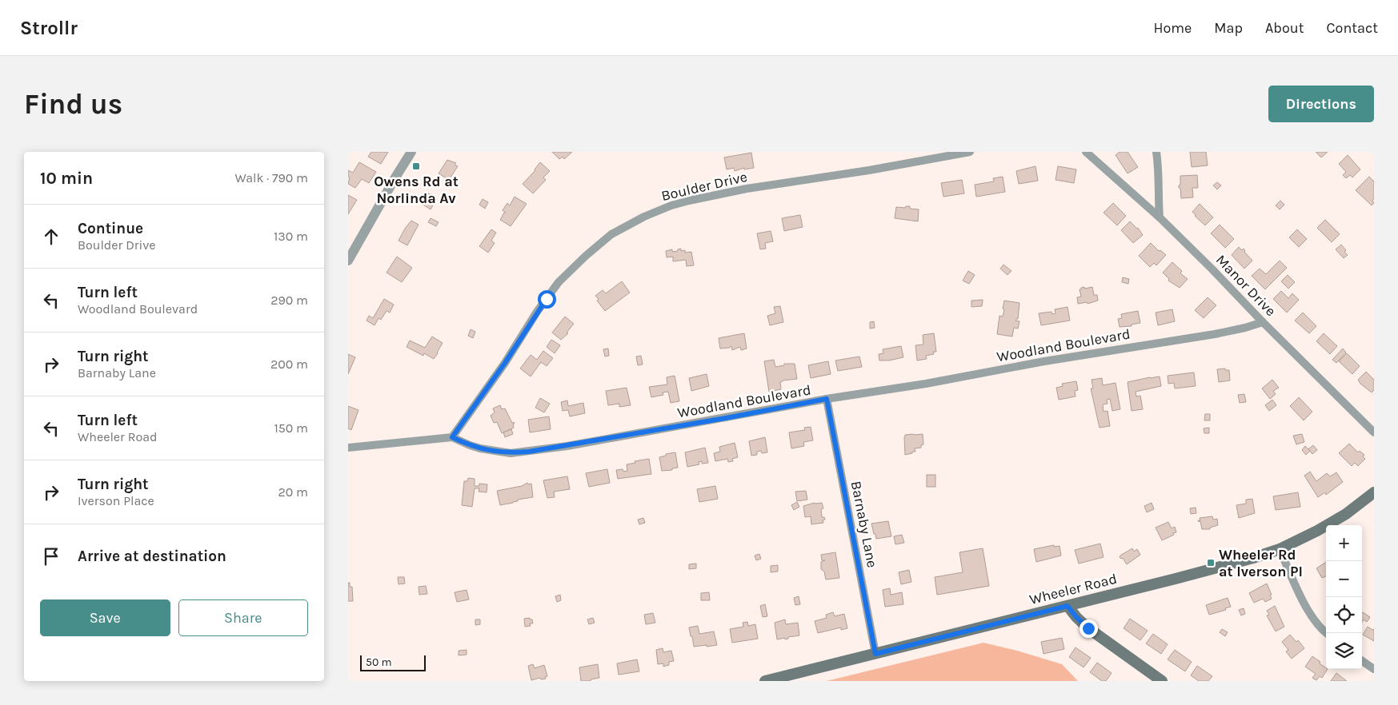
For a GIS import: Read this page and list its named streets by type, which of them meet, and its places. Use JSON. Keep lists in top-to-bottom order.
{
  "streets": {
    "main road": ["Wheeler Road"],
    "street": [
      "Boulder Drive",
      "Manor Drive",
      "Woodland Boulevard",
      "Barnaby Lane"
    ]
  },
  "crossings": [
    ["Boulder Drive", "Woodland Boulevard"],
    ["Manor Drive", "Woodland Boulevard"],
    ["Woodland Boulevard", "Barnaby Lane"],
    ["Barnaby Lane", "Wheeler Road"]
  ],
  "places": {
    "transit": ["Owens Rd at Norlinda Av", "Wheeler Rd at Iverson Pl"]
  },
  "scale_bar": "50 m",
  "page": {
    "header": "Strollr",
    "nav": [
      "Home",
      "Map",
      "About",
      "Contact"
    ],
    "buttons": [
      "Directions",
      ["Save", "Share"]
    ],
    "title": "Find us",
    "heading": ["10 min", "Walk · 790 m"],
    "list": [
      ["Continue", "Boulder Drive", "130 m"],
      ["Turn left", "Woodland Boulevard", "290 m"],
      ["Turn right", "Barnaby Lane", "200 m"],
      ["Turn left", "Wheeler Road", "150 m"],
      ["Turn right", "Iverson Place", "20 m"],
      "Arrive at destination"
    ],
    "map_buttons": ["+", "−"],
    "scale": "50 m"
  }
}
